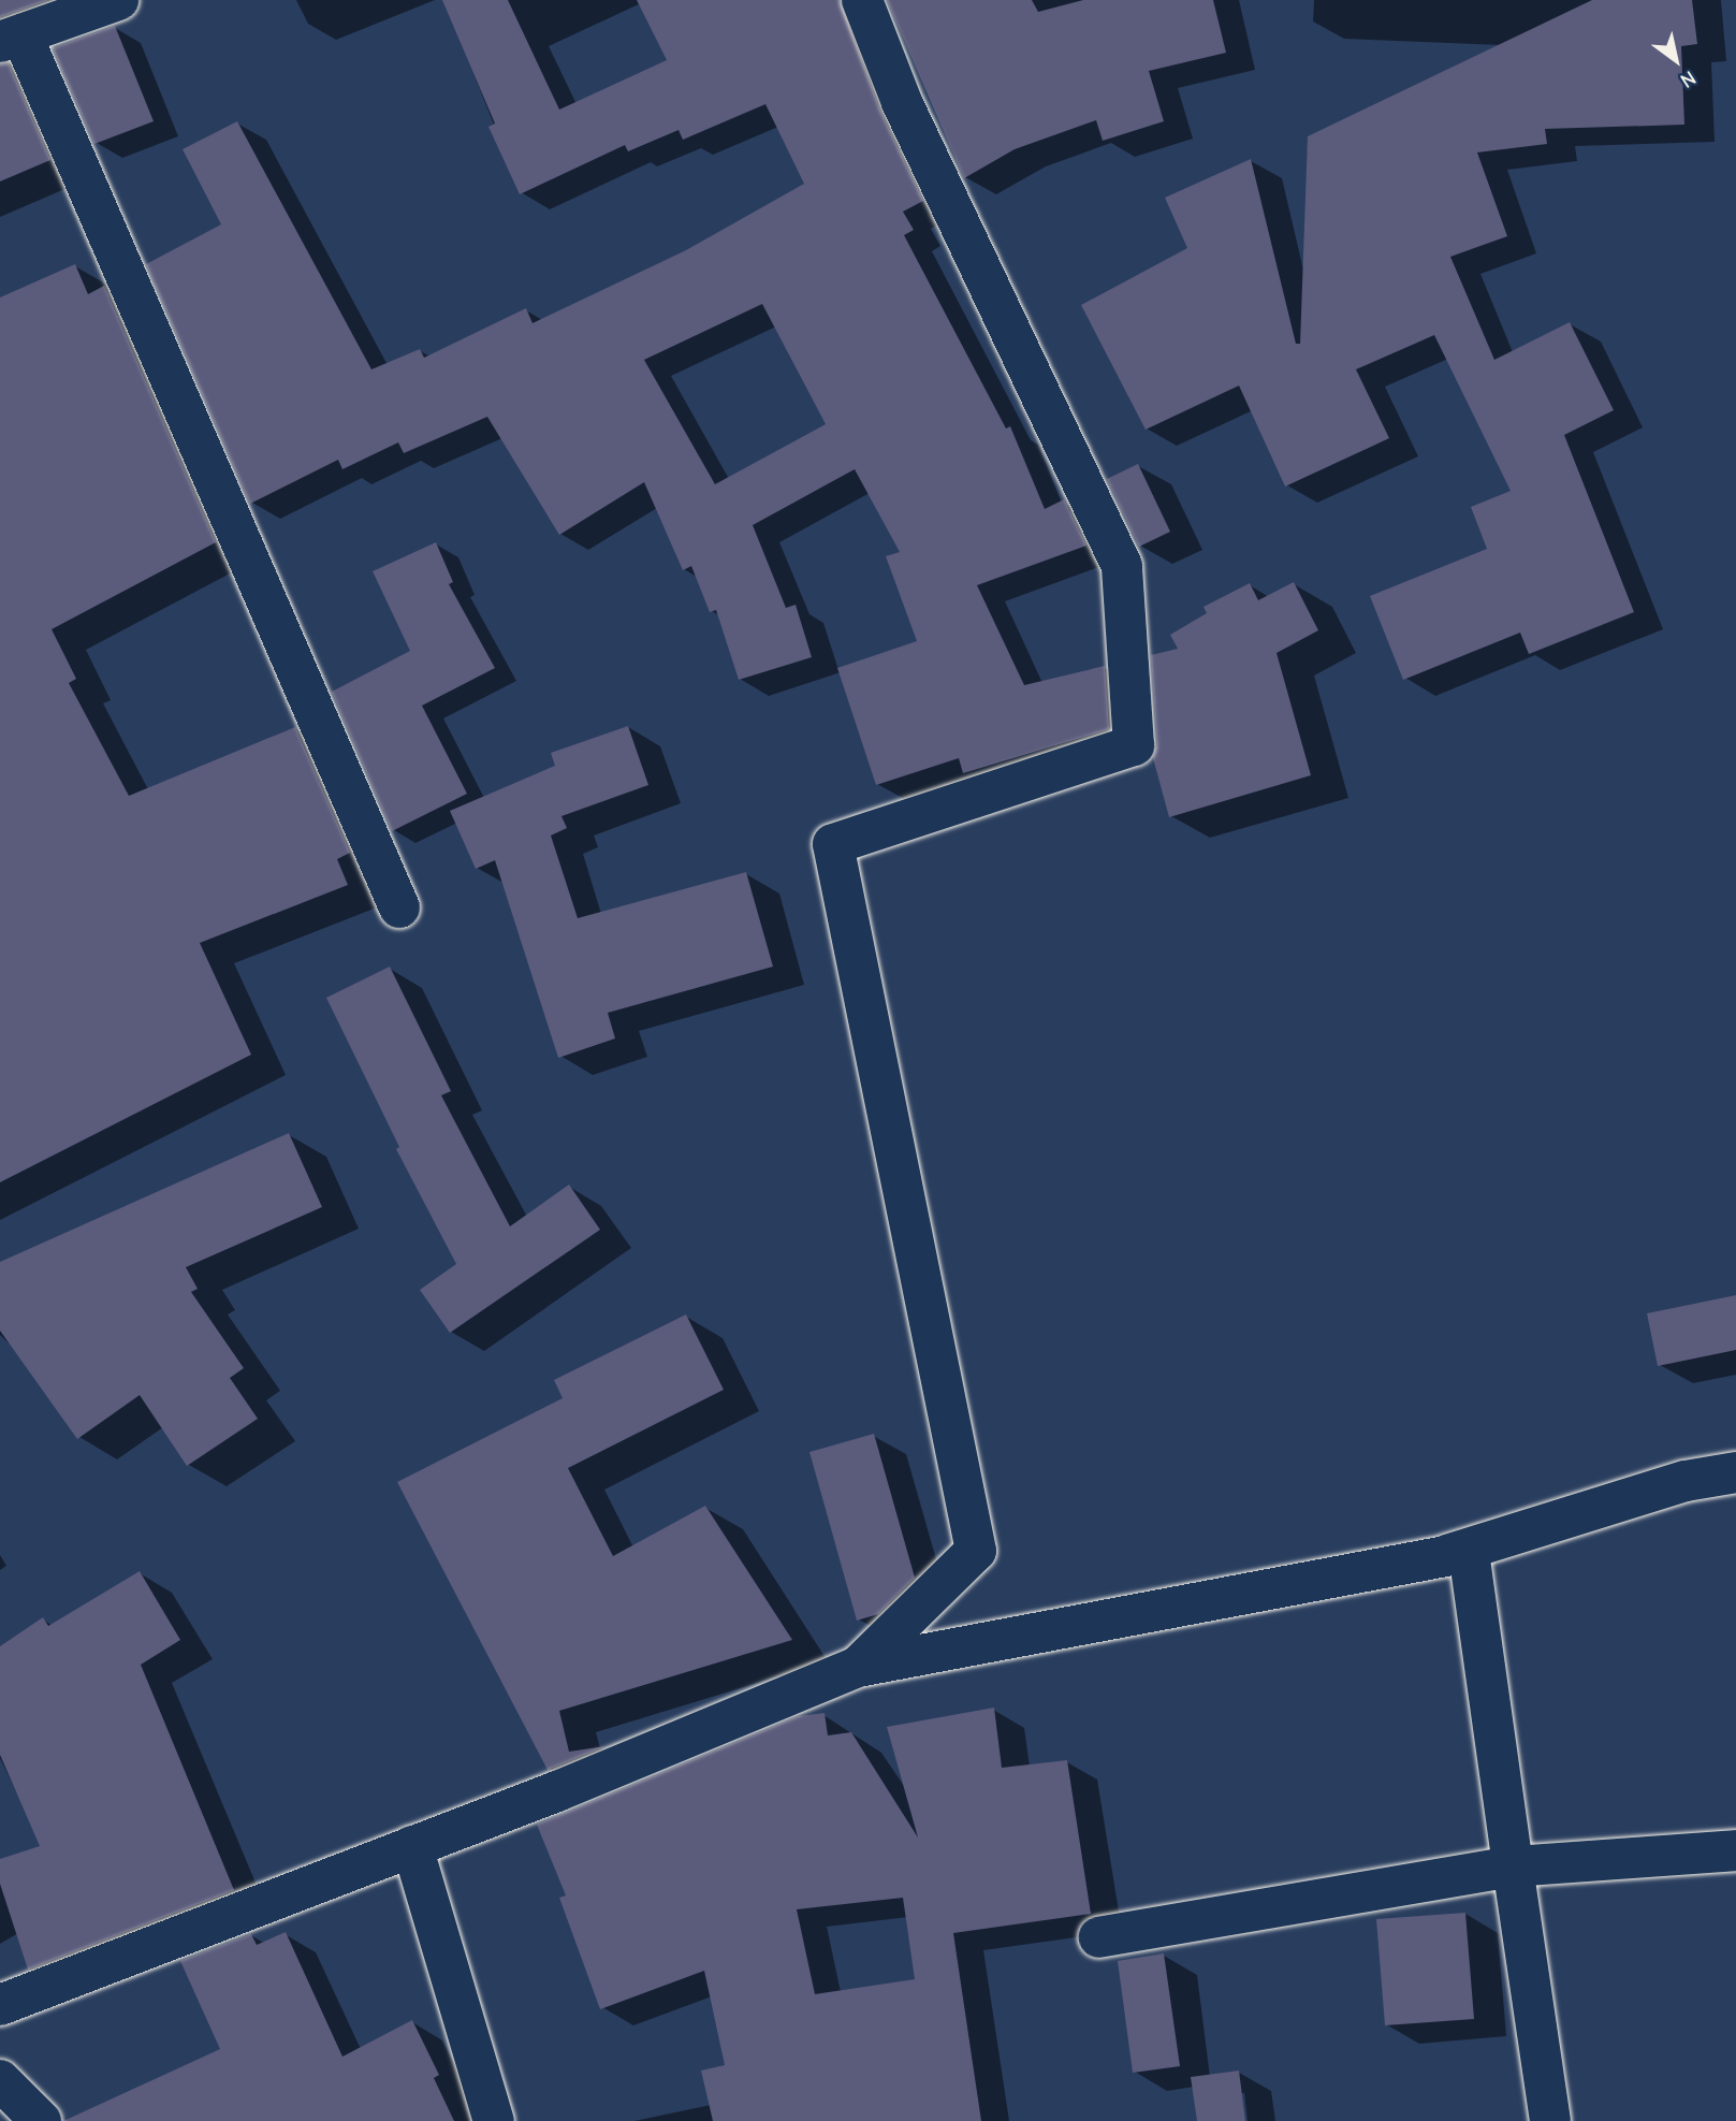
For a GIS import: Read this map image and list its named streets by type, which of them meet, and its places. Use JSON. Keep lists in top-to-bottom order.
{
  "north": "bottom right"
}
